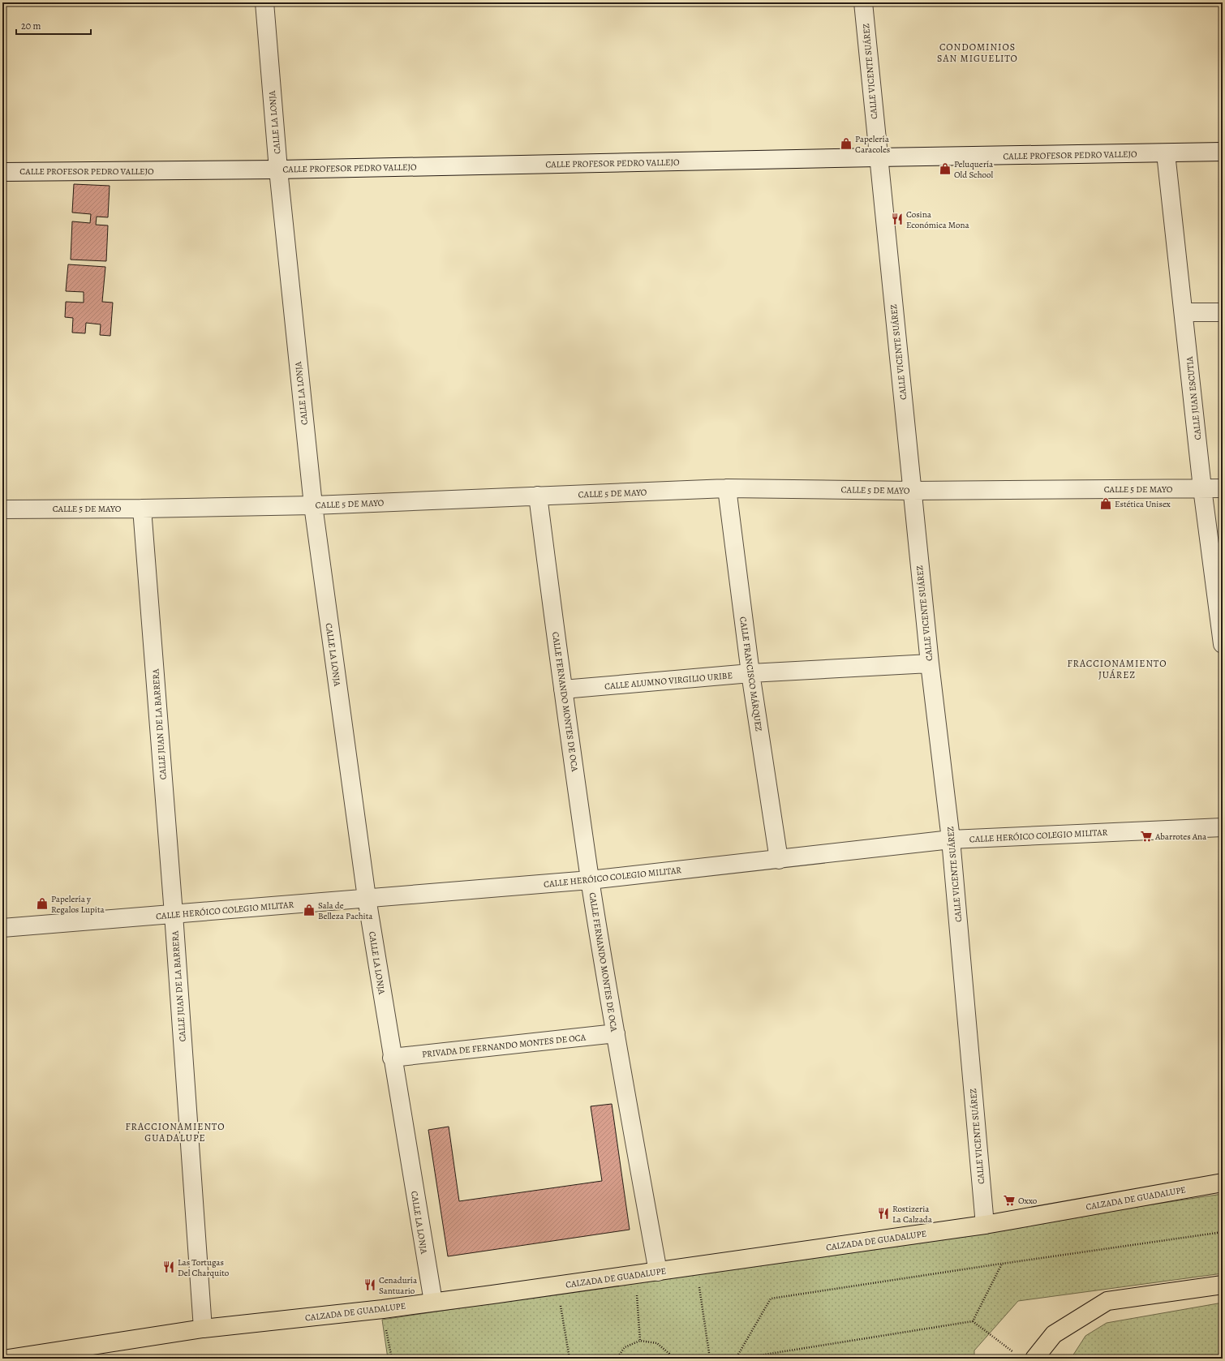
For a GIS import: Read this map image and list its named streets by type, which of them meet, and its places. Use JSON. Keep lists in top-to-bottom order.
{
  "streets": {
    "main road": ["CALZADA DE GUADALUPE"],
    "street": [
      "CALLE VICENTE SUÁREZ",
      "CALLE LA LONJA",
      "CALLE PROFESOR PEDRO VALLEJO",
      "CALLE JUAN ESCUTIA",
      "CALLE 5 DE MAYO",
      "CALLE FRANCISCO MÁRQUEZ",
      "CALLE ALUMNO VIRGILIO URIBE",
      "CALLE FERNANDO MONTES DE OCA",
      "CALLE JUAN DE LA BARRERA",
      "CALLE HERÓICO COLEGIO MILITAR",
      "PRIVADA DE FERNANDO MONTES DE OCA"
    ]
  },
  "crossings": [
    ["CALLE VICENTE SUÁREZ", "CALLE PROFESOR PEDRO VALLEJO"],
    ["CALLE VICENTE SUÁREZ", "CALLE 5 DE MAYO"],
    ["CALLE VICENTE SUÁREZ", "CALLE ALUMNO VIRGILIO URIBE"],
    ["CALLE VICENTE SUÁREZ", "CALLE HERÓICO COLEGIO MILITAR"],
    ["CALLE VICENTE SUÁREZ", "CALZADA DE GUADALUPE"],
    ["CALLE LA LONJA", "CALLE PROFESOR PEDRO VALLEJO"],
    ["CALLE LA LONJA", "CALLE 5 DE MAYO"],
    ["CALLE LA LONJA", "CALLE HERÓICO COLEGIO MILITAR"],
    ["CALLE LA LONJA", "PRIVADA DE FERNANDO MONTES DE OCA"],
    ["CALLE LA LONJA", "CALZADA DE GUADALUPE"],
    ["CALLE PROFESOR PEDRO VALLEJO", "CALLE JUAN ESCUTIA"],
    ["CALLE JUAN ESCUTIA", "CALLE 5 DE MAYO"],
    ["CALLE 5 DE MAYO", "CALLE FRANCISCO MÁRQUEZ"],
    ["CALLE 5 DE MAYO", "CALLE FERNANDO MONTES DE OCA"],
    ["CALLE 5 DE MAYO", "CALLE JUAN DE LA BARRERA"],
    ["CALLE FRANCISCO MÁRQUEZ", "CALLE ALUMNO VIRGILIO URIBE"],
    ["CALLE FRANCISCO MÁRQUEZ", "CALLE HERÓICO COLEGIO MILITAR"],
    ["CALLE ALUMNO VIRGILIO URIBE", "CALLE FERNANDO MONTES DE OCA"],
    ["CALLE FERNANDO MONTES DE OCA", "CALLE HERÓICO COLEGIO MILITAR"],
    ["CALLE FERNANDO MONTES DE OCA", "PRIVADA DE FERNANDO MONTES DE OCA"],
    ["CALLE FERNANDO MONTES DE OCA", "CALZADA DE GUADALUPE"],
    ["CALLE JUAN DE LA BARRERA", "CALLE HERÓICO COLEGIO MILITAR"],
    ["CALLE JUAN DE LA BARRERA", "CALZADA DE GUADALUPE"]
  ],
  "districts": ["CONDOMINIOS SAN MIGUELITO", "FRACCIONAMIENTO JUÁREZ", "FRACCIONAMIENTO GUADALUPE"],
  "places": {
    "shop": [
      "Papelería Caracoles",
      "Peluquería Old School",
      "Estética Unisex",
      "Papelería y Regalos Lupita",
      "Sala de Belleza Pachita"
    ],
    "restaurant": [
      "Cosina Económica Mona",
      "Rostizeria La Calzada",
      "Las Tortugas Del Charquito",
      "Cenaduría Santuario"
    ],
    "supermarket": ["Abarrotes Ana", "Oxxo"]
  },
  "scale_bar": "20 m"
}
